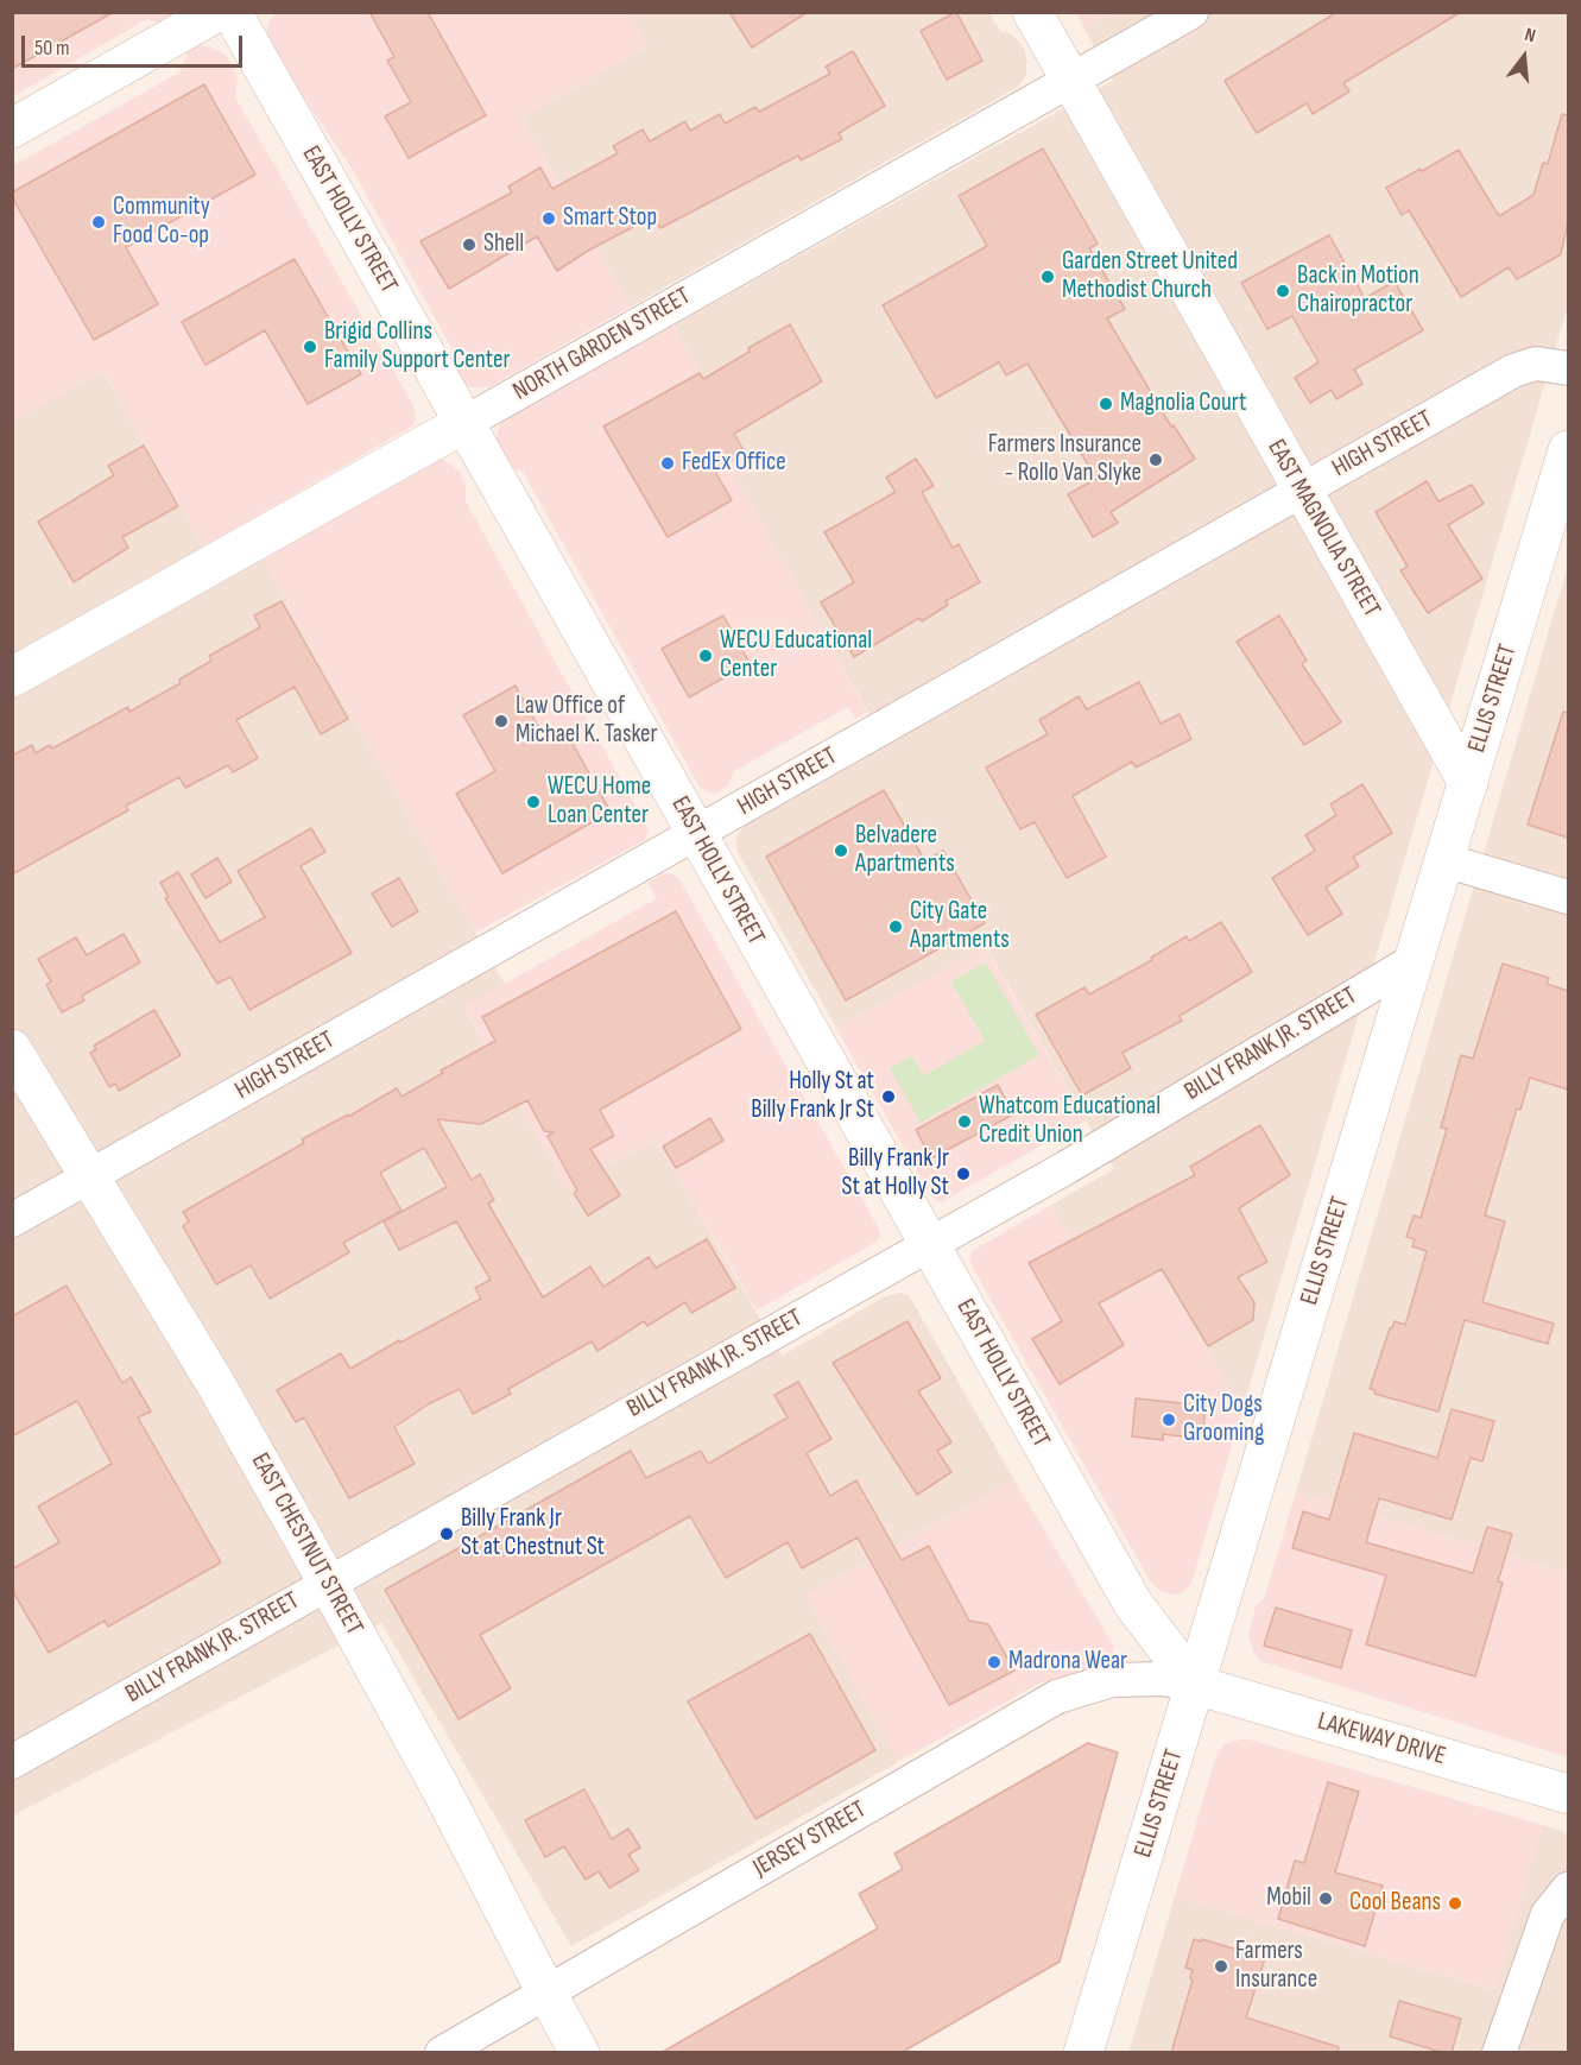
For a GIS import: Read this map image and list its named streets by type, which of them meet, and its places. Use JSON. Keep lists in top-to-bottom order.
{
  "streets": {
    "main road": [
      "EAST HOLLY STREET",
      "NORTH GARDEN STREET",
      "EAST MAGNOLIA STREET",
      "ELLIS STREET",
      "EAST CHESTNUT STREET",
      "LAKEWAY DRIVE"
    ],
    "street": ["HIGH STREET", "BILLY FRANK JR. STREET", "JERSEY STREET"]
  },
  "crossings": [
    ["EAST HOLLY STREET", "NORTH GARDEN STREET"],
    ["EAST HOLLY STREET", "HIGH STREET"],
    ["EAST HOLLY STREET", "ELLIS STREET"],
    ["EAST HOLLY STREET", "BILLY FRANK JR. STREET"],
    ["EAST HOLLY STREET", "LAKEWAY DRIVE"],
    ["EAST HOLLY STREET", "JERSEY STREET"],
    ["NORTH GARDEN STREET", "EAST MAGNOLIA STREET"],
    ["HIGH STREET", "EAST MAGNOLIA STREET"],
    ["HIGH STREET", "EAST CHESTNUT STREET"],
    ["EAST MAGNOLIA STREET", "ELLIS STREET"],
    ["ELLIS STREET", "BILLY FRANK JR. STREET"],
    ["ELLIS STREET", "LAKEWAY DRIVE"],
    ["ELLIS STREET", "JERSEY STREET"],
    ["BILLY FRANK JR. STREET", "EAST CHESTNUT STREET"],
    ["EAST CHESTNUT STREET", "JERSEY STREET"],
    ["LAKEWAY DRIVE", "JERSEY STREET"]
  ],
  "places": [
    "Smart Stop",
    "Community Food Co-op",
    "Shell",
    "Garden Street United Methodist Church",
    "Back in Motion Chairopractor",
    "Brigid Collins Family Support Center",
    "Magnolia Court",
    "Farmers Insurance - Rollo Van Slyke",
    "FedEx Office",
    "WECU Educational Center",
    "Law Office of Michael K. Tasker",
    "WECU Home Loan Center",
    "Belvadere Apartments",
    "City Gate Apartments",
    "Holly St at Billy Frank Jr St",
    "Whatcom Educational Credit Union",
    "Billy Frank Jr St at Holly St",
    "City Dogs Grooming",
    "Billy Frank Jr St at Chestnut St",
    "Madrona Wear",
    "Mobil",
    "Cool Beans",
    "Farmers Insurance"
  ],
  "scale_bar": "50 m",
  "north": "top"
}
